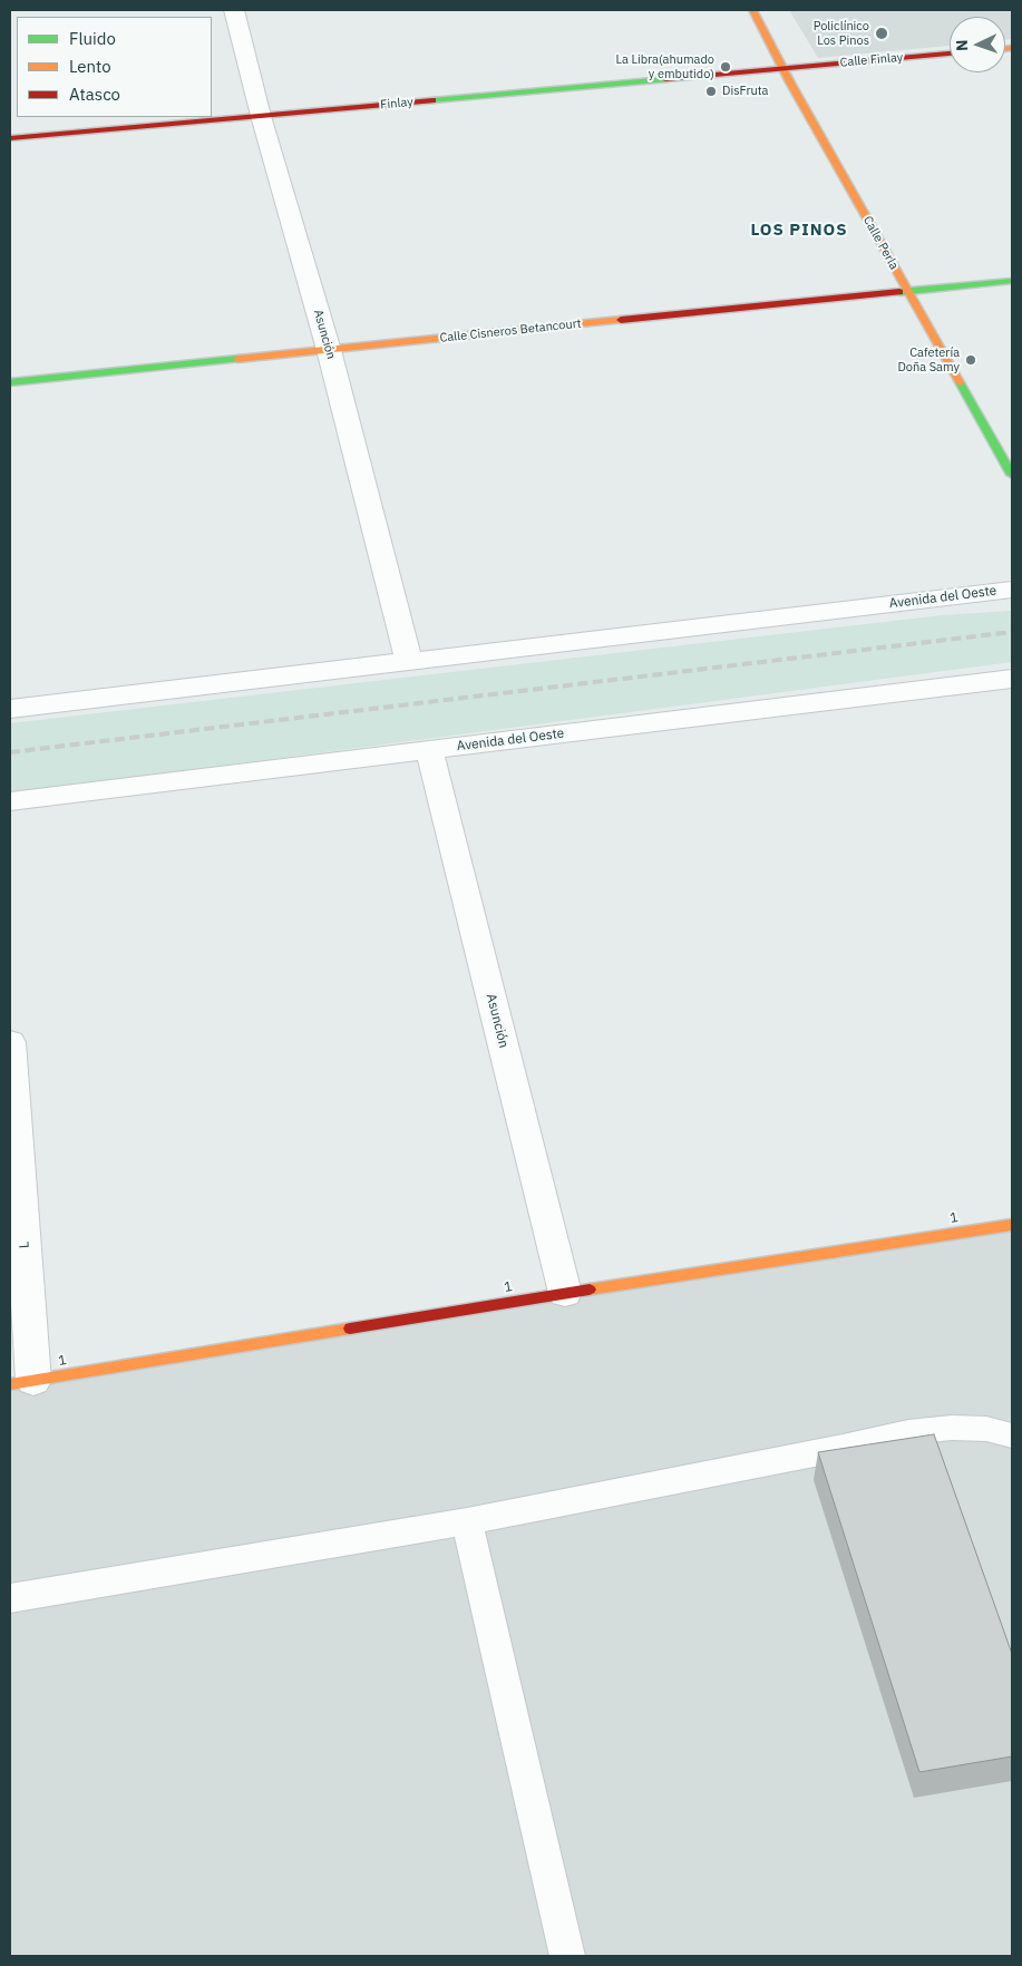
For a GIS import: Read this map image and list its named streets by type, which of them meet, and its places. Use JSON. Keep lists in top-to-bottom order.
{
  "streets": {
    "street": [
      "Calle Finlay",
      "Finlay",
      "Calle Perla",
      "Calle Cisneros Betancourt",
      "Asunción",
      "Avenida del Oeste",
      "1",
      "L"
    ]
  },
  "crossings": [
    ["Calle Finlay", "Finlay"],
    ["Calle Finlay", "Calle Perla"],
    ["Finlay", "Calle Perla"],
    ["Finlay", "Asunción"],
    ["Calle Perla", "Calle Cisneros Betancourt"],
    ["Calle Cisneros Betancourt", "Asunción"],
    ["Asunción", "Avenida del Oeste"],
    ["Asunción", "1"],
    ["1", "L"]
  ],
  "districts": ["LOS PINOS"],
  "places": [
    "Policlínico Los Pinos",
    "La Libra(ahumado y embutido)",
    "DisFruta",
    "Cafetería Doña Samy"
  ],
  "legend": ["Fluido", "Lento", "Atasco"],
  "north": "left"
}
